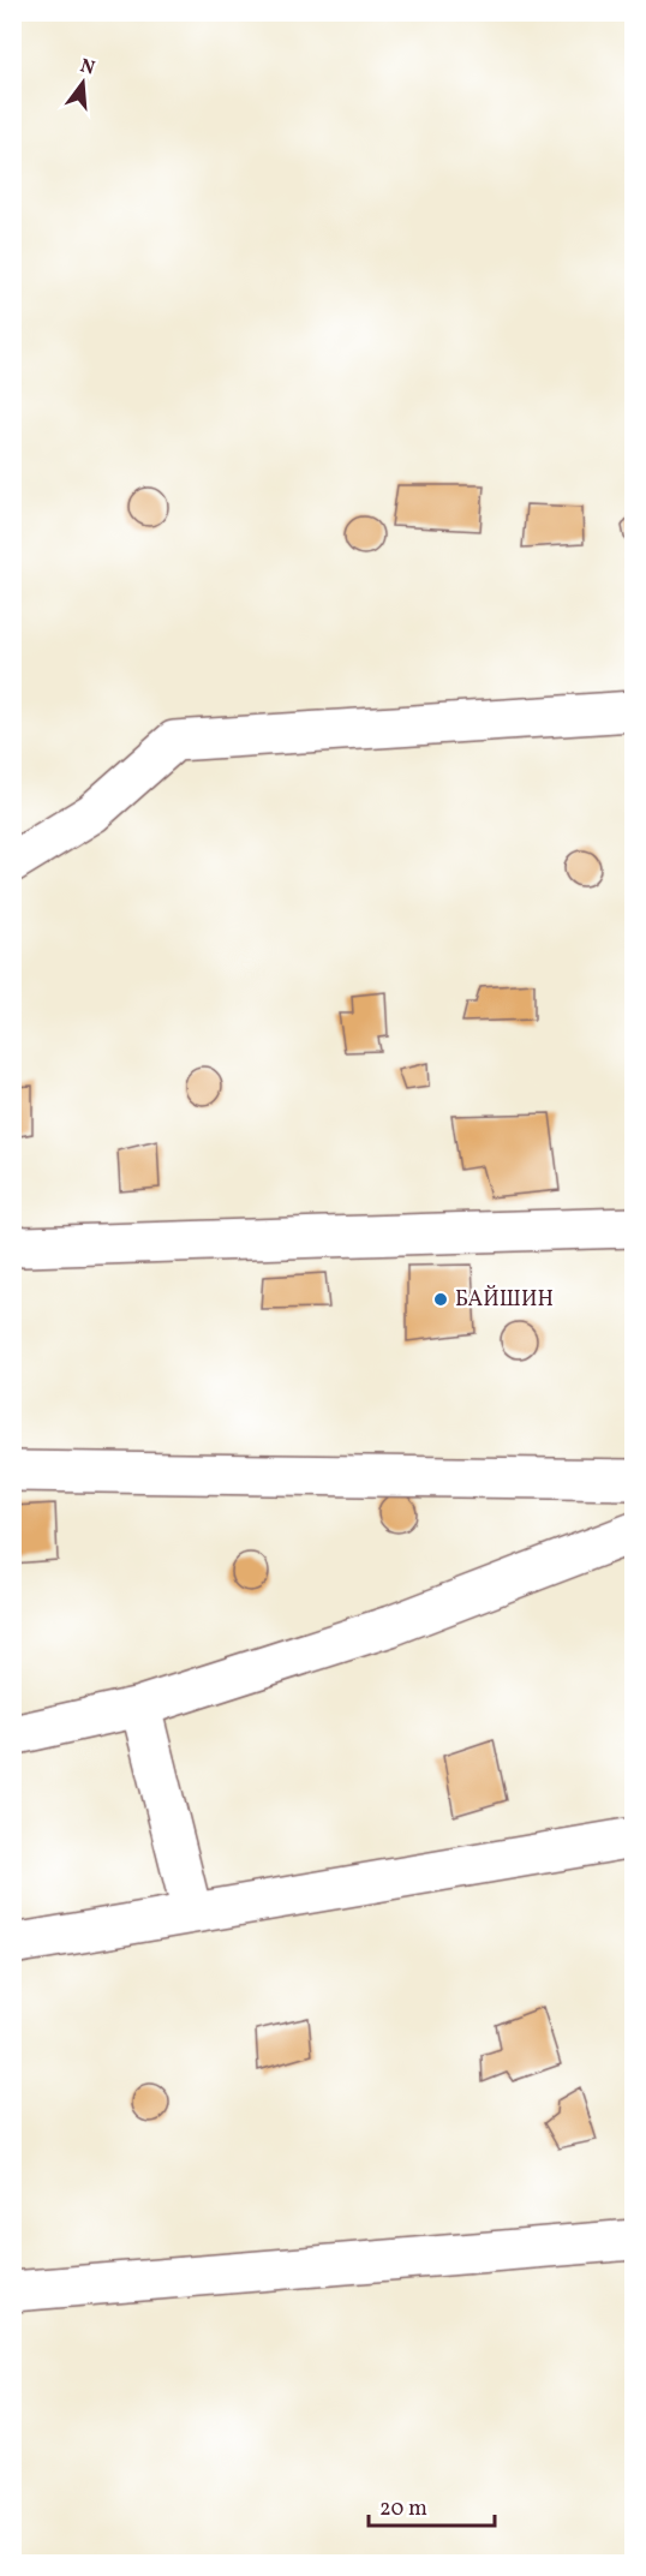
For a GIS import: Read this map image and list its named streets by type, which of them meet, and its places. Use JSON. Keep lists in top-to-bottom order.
{
  "places": ["БАЙШИН"],
  "scale_bar": "20 m",
  "north": "top"
}
